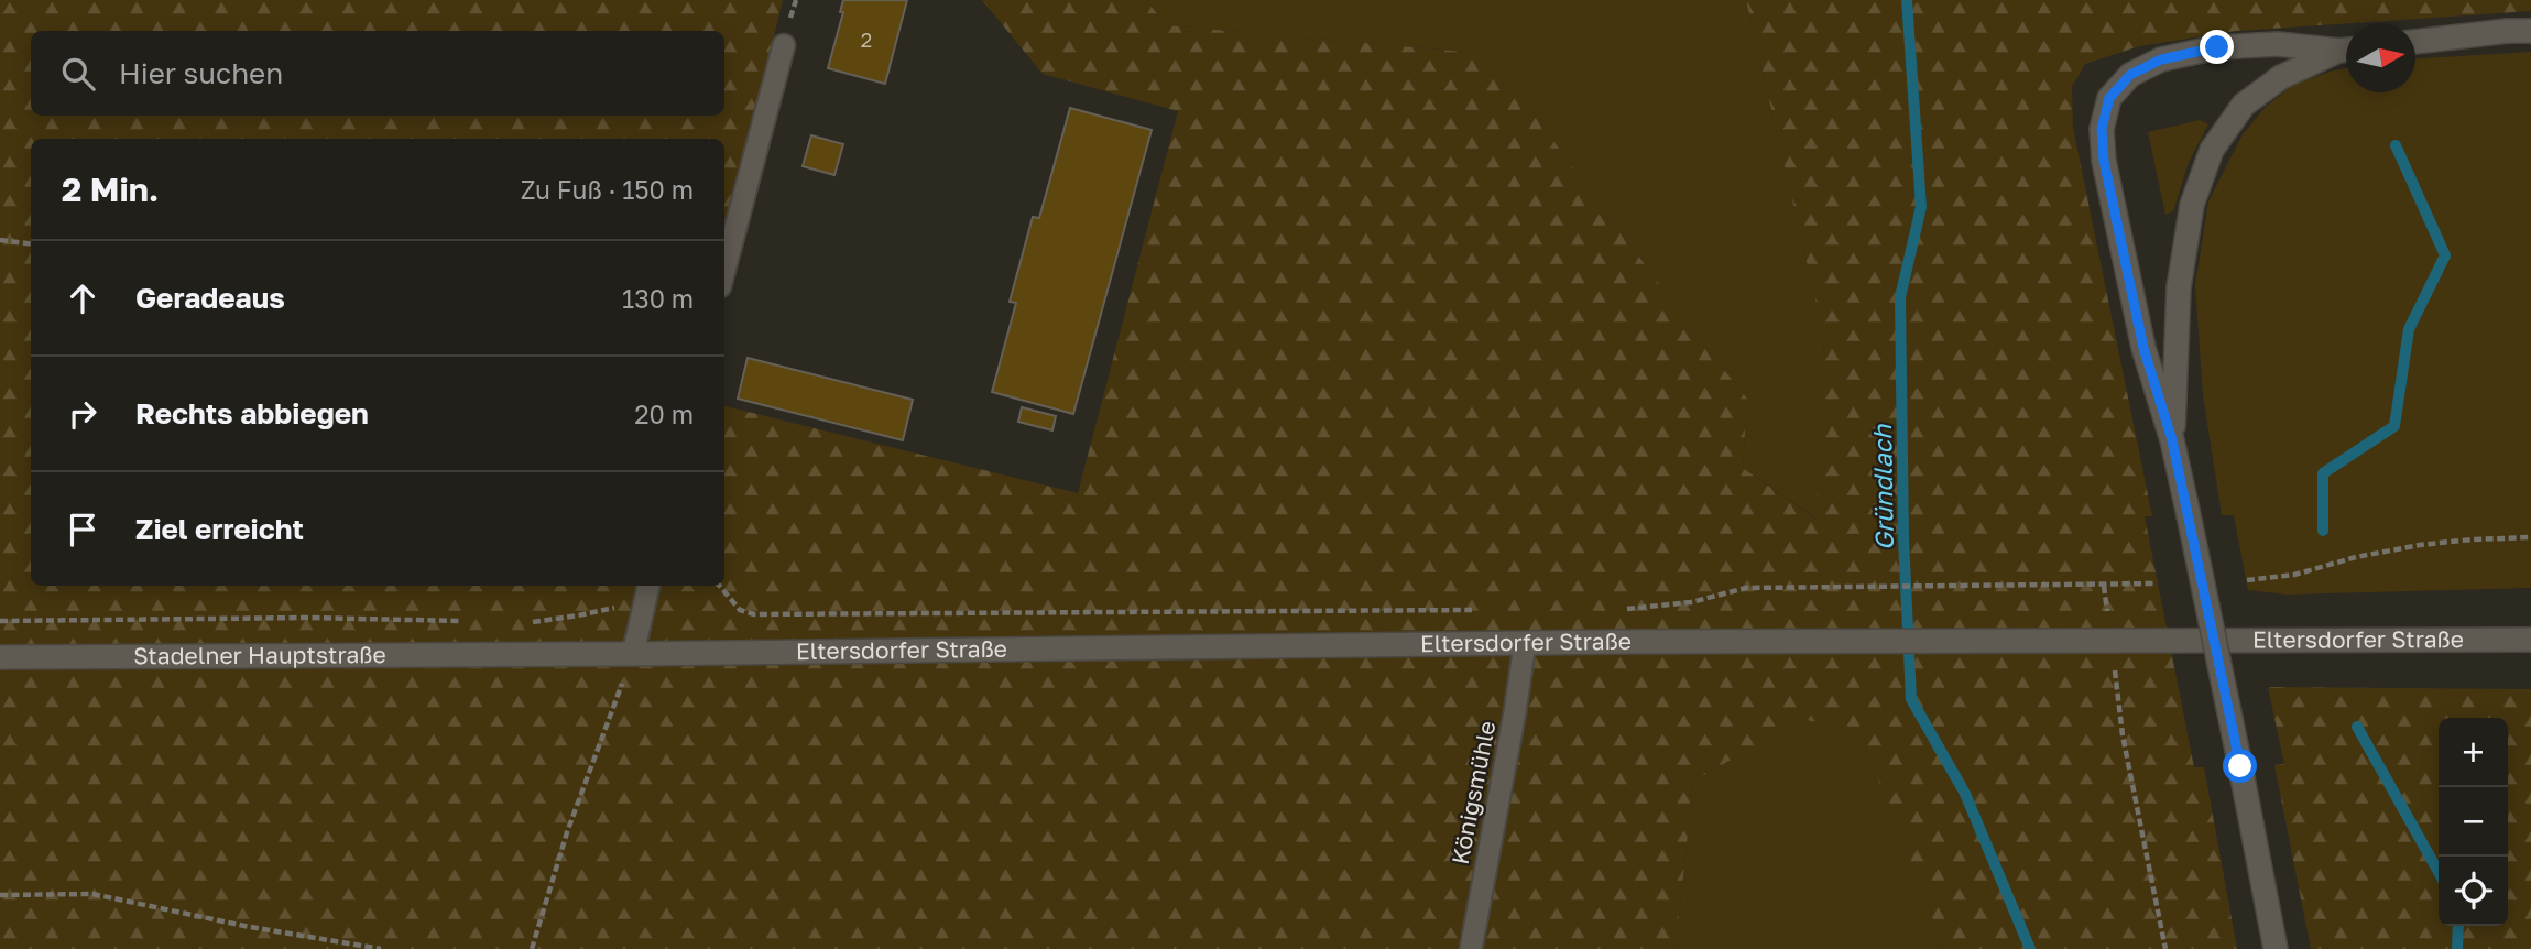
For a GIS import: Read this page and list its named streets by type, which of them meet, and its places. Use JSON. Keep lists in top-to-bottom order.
{
  "streets": {
    "main road": ["Eltersdorfer Straße", "Stadelner Hauptstraße"],
    "lane": ["Königsmühle"]
  },
  "crossings": [
    ["Eltersdorfer Straße", "Stadelner Hauptstraße"],
    ["Eltersdorfer Straße", "Königsmühle"]
  ],
  "water": ["Gründlach"],
  "house_numbers": ["2"],
  "north": "right",
  "page": {
    "search": "Hier suchen",
    "heading": ["2 Min.", "Zu Fuß · 150 m"],
    "list": [
      ["Geradeaus", "130 m"],
      ["Rechts abbiegen", "20 m"],
      "Ziel erreicht"
    ],
    "map_buttons": ["+", "−"]
  }
}
